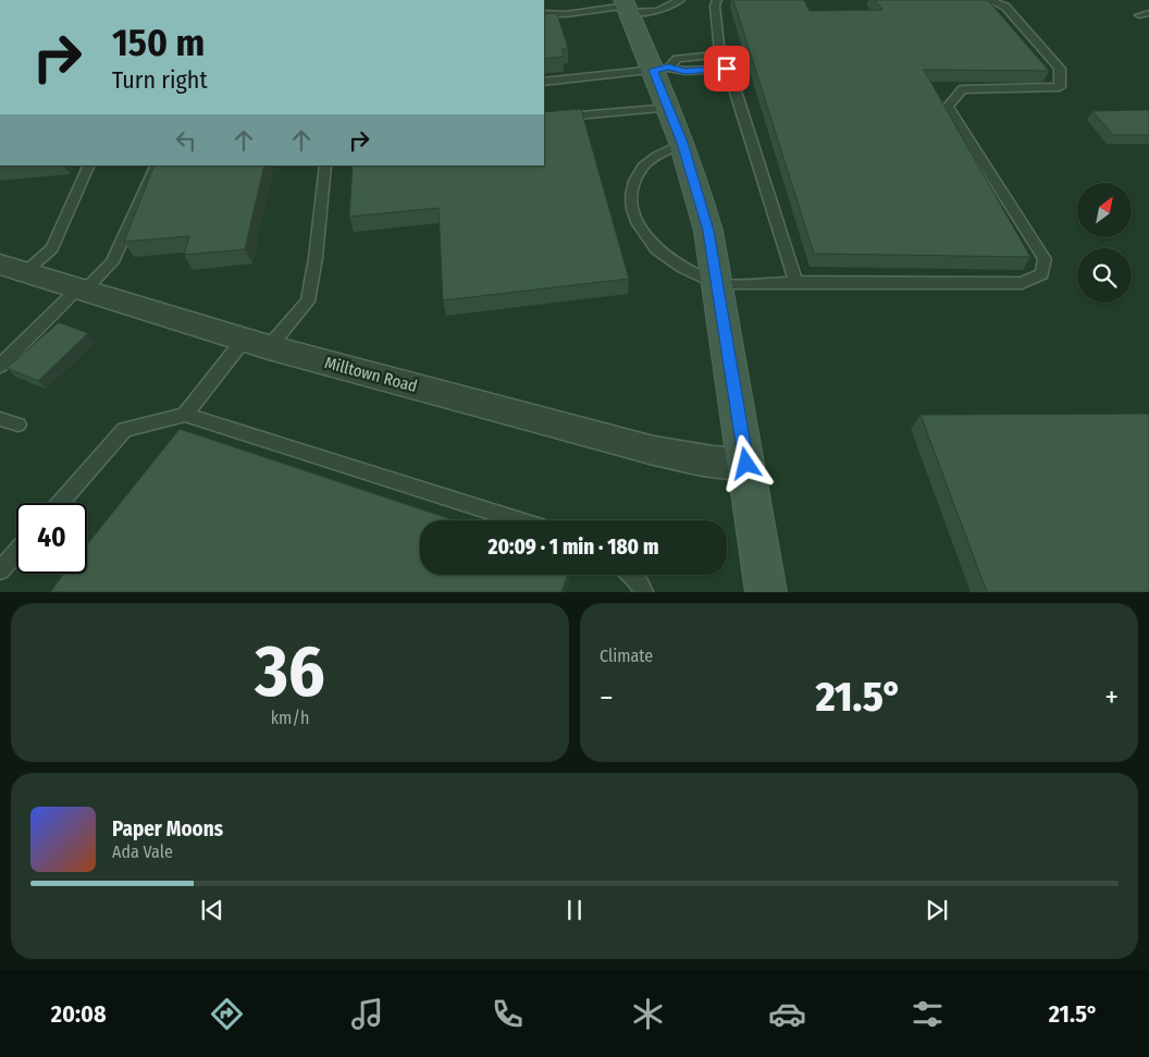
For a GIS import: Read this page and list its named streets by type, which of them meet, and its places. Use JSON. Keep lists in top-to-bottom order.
{
  "streets": {
    "street": ["Milltown Road"]
  },
  "north": "top right",
  "page": {
    "turn": ["150 m", "Turn right"],
    "limit": "40",
    "trip": "20:09 · 1 min · 180 m",
    "tile": [
      ["36", "km/h"],
      "Climate"
    ],
    "heat": ["−", "21.5°", "+"],
    "song": ["Paper Moons", "Ada Vale"],
    "tabs": ["20:08", "21.5°"]
  }
}
